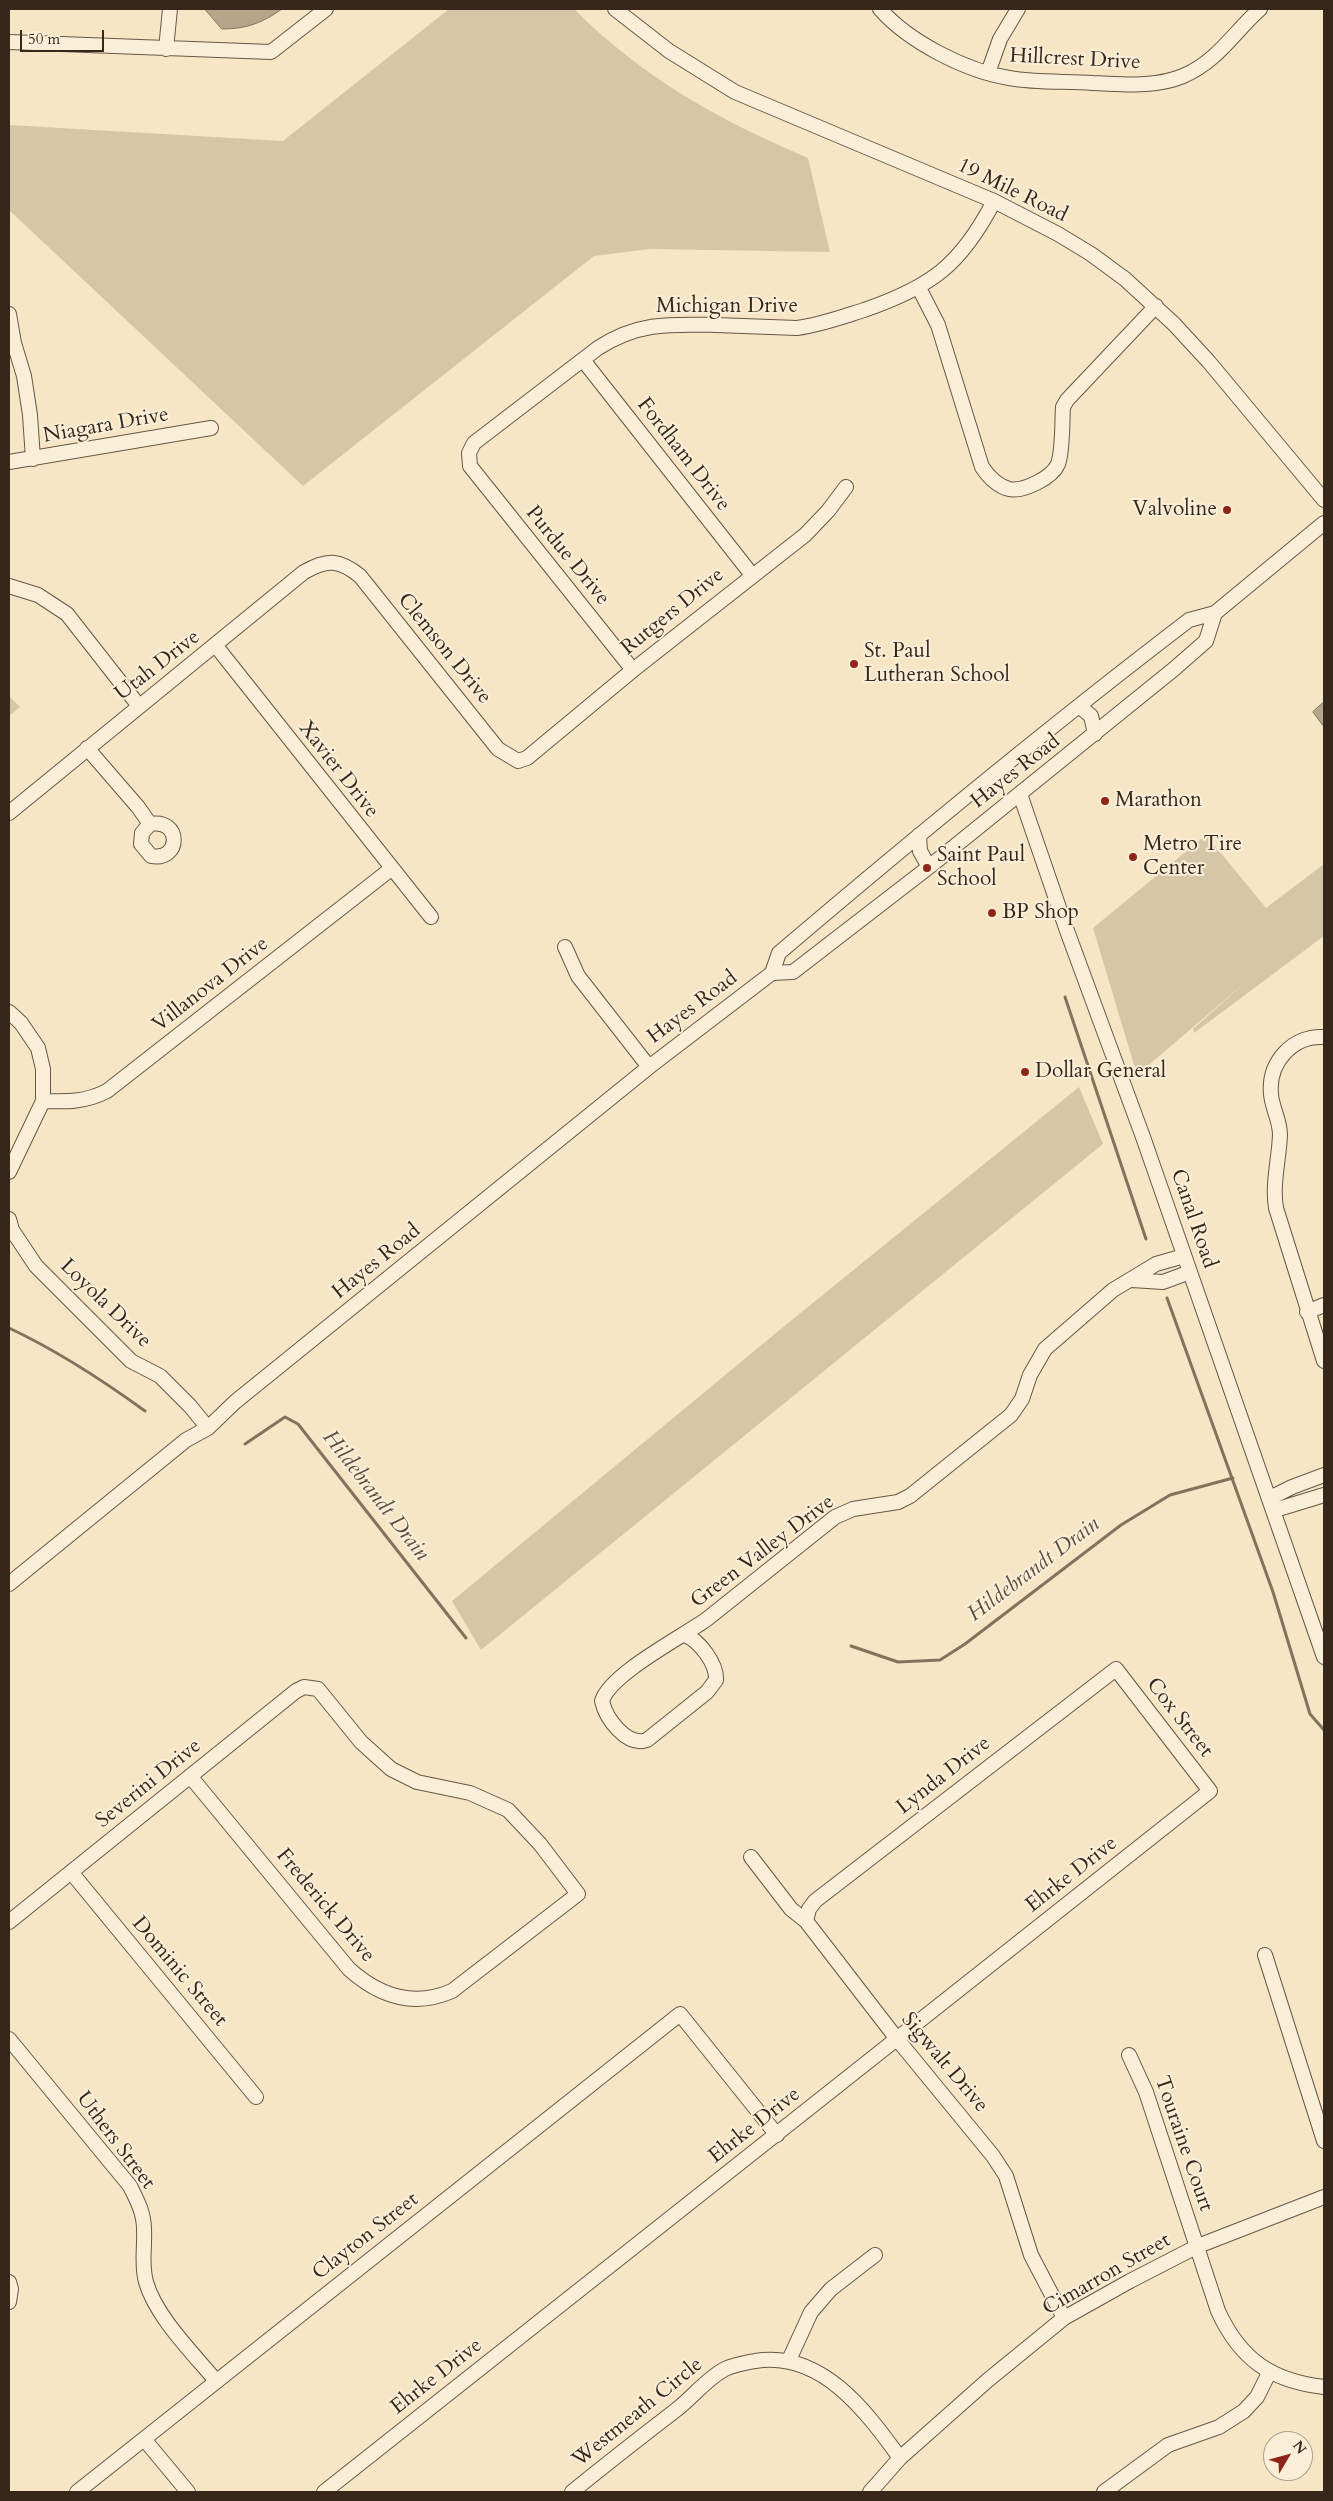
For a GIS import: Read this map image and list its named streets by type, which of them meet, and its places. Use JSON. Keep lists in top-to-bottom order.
{
  "streets": {
    "street": [
      "Hillcrest Drive",
      "19 Mile Road",
      "Michigan Drive",
      "Niagara Drive",
      "Fordham Drive",
      "Purdue Drive",
      "Rutgers Drive",
      "Clemson Drive",
      "Utah Drive",
      "Xavier Drive",
      "Hayes Road",
      "Villanova Drive",
      "Canal Road",
      "Loyola Drive",
      "Green Valley Drive",
      "Cox Street",
      "Lynda Drive",
      "Severini Drive",
      "Ehrke Drive",
      "Frederick Drive",
      "Dominic Street",
      "Sigwalt Drive",
      "Uthers Street",
      "Touraine Court",
      "Clayton Street",
      "Cimarron Street",
      "Westmeath Circle"
    ]
  },
  "crossings": [
    ["19 Mile Road", "Michigan Drive"],
    ["Michigan Drive", "Fordham Drive"],
    ["Michigan Drive", "Purdue Drive"],
    ["Fordham Drive", "Rutgers Drive"],
    ["Purdue Drive", "Rutgers Drive"],
    ["Rutgers Drive", "Clemson Drive"],
    ["Clemson Drive", "Utah Drive"],
    ["Utah Drive", "Xavier Drive"],
    ["Xavier Drive", "Villanova Drive"],
    ["Hayes Road", "Canal Road"],
    ["Hayes Road", "Loyola Drive"],
    ["Canal Road", "Green Valley Drive"],
    ["Cox Street", "Lynda Drive"],
    ["Cox Street", "Ehrke Drive"],
    ["Lynda Drive", "Sigwalt Drive"],
    ["Severini Drive", "Frederick Drive"],
    ["Severini Drive", "Dominic Street"],
    ["Ehrke Drive", "Sigwalt Drive"],
    ["Ehrke Drive", "Clayton Street"],
    ["Sigwalt Drive", "Cimarron Street"],
    ["Uthers Street", "Clayton Street"],
    ["Touraine Court", "Cimarron Street"],
    ["Cimarron Street", "Westmeath Circle"]
  ],
  "water": ["Hildebrandt Drain"],
  "places": [
    "Valvoline",
    "St. Paul Lutheran School",
    "Marathon",
    "Metro Tire Center",
    "Saint Paul School",
    "BP Shop",
    "Dollar General"
  ],
  "scale_bar": "50 m",
  "north": "top right"
}
